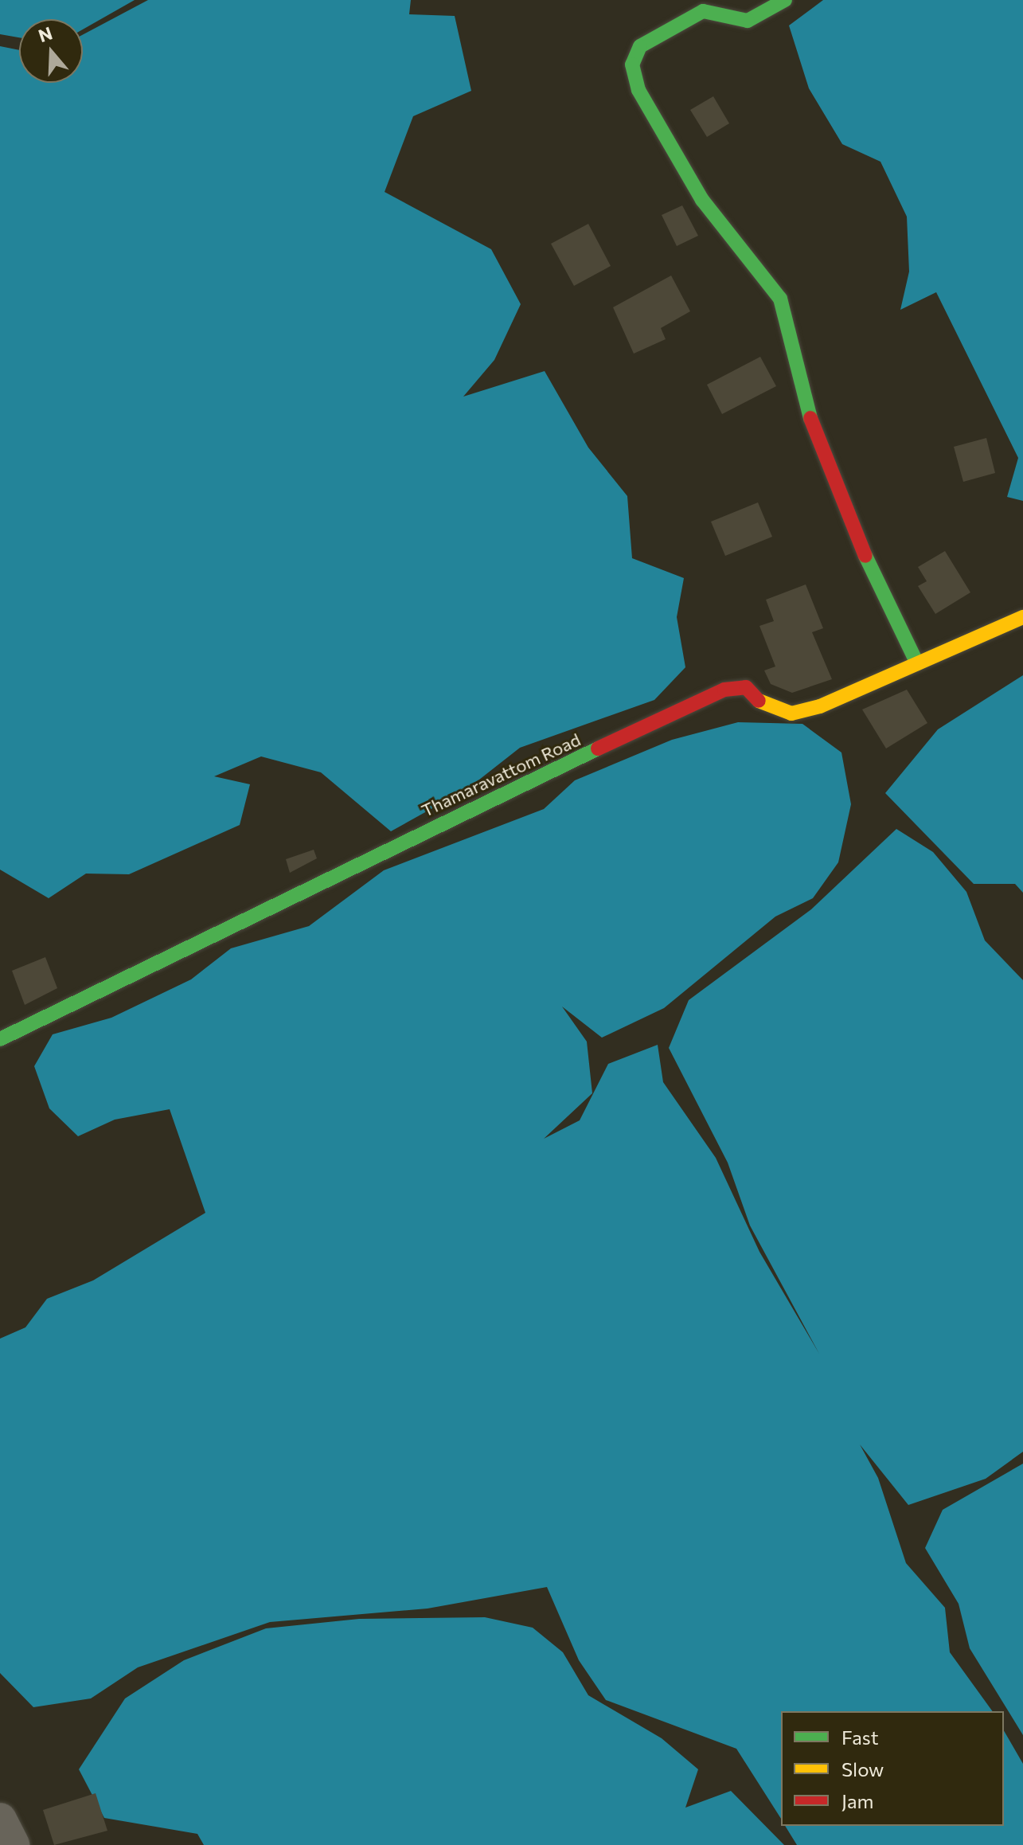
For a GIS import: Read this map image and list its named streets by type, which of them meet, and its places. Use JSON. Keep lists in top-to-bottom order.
{
  "streets": {
    "street": ["Thamaravattom Road"]
  },
  "legend": ["Fast", "Slow", "Jam"],
  "north": "top"
}
